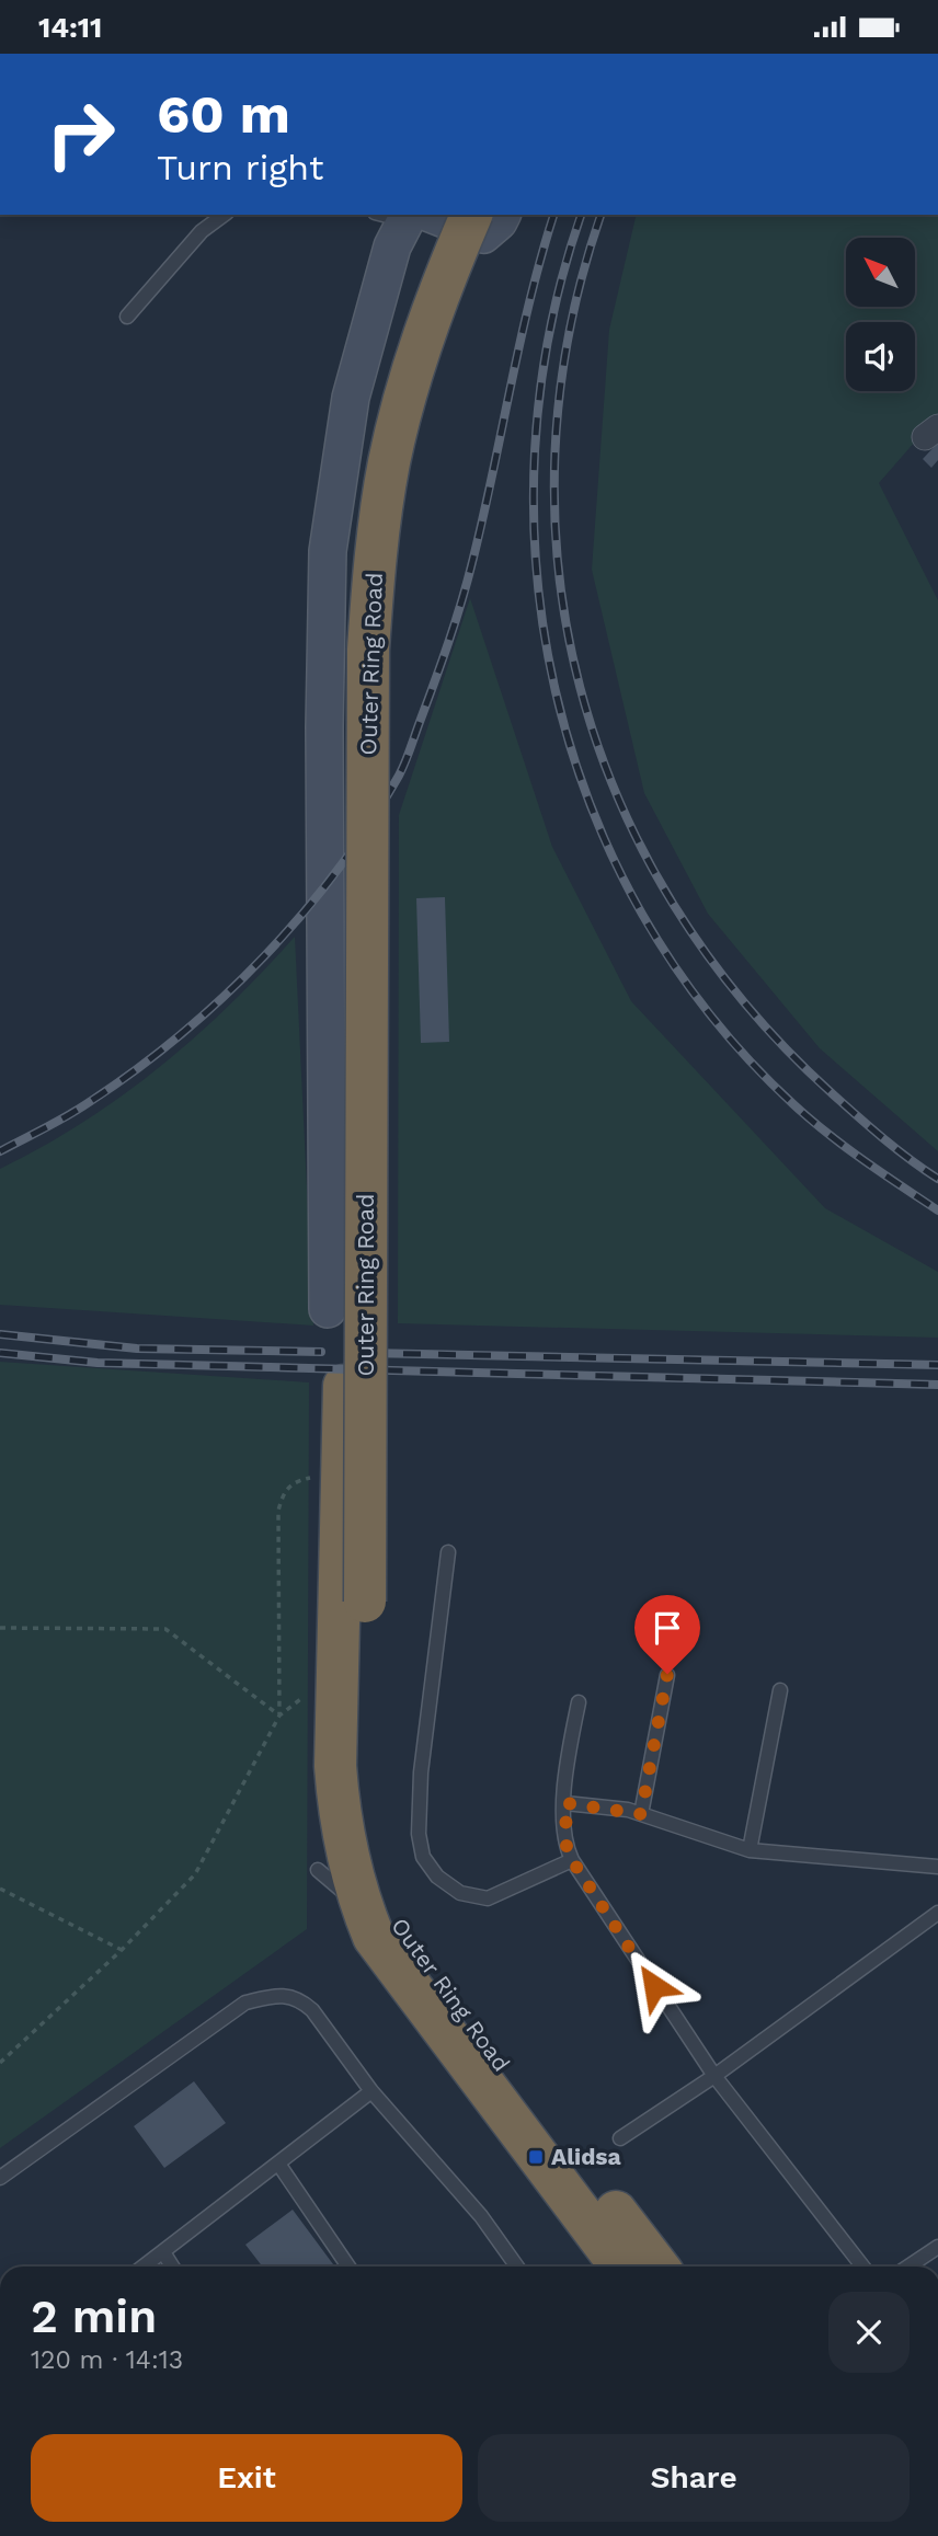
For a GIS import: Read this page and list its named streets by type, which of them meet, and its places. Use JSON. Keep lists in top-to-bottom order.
{
  "streets": {
    "highway": ["Outer Ring Road"]
  },
  "places": {
    "transit": ["Alidsa"]
  },
  "north": "top left",
  "page": {
    "status": "14:11",
    "turn": ["60 m", "Turn right"],
    "heading": ["2 min", "120 m · 14:13"],
    "buttons": ["Exit", "Share"]
  }
}
